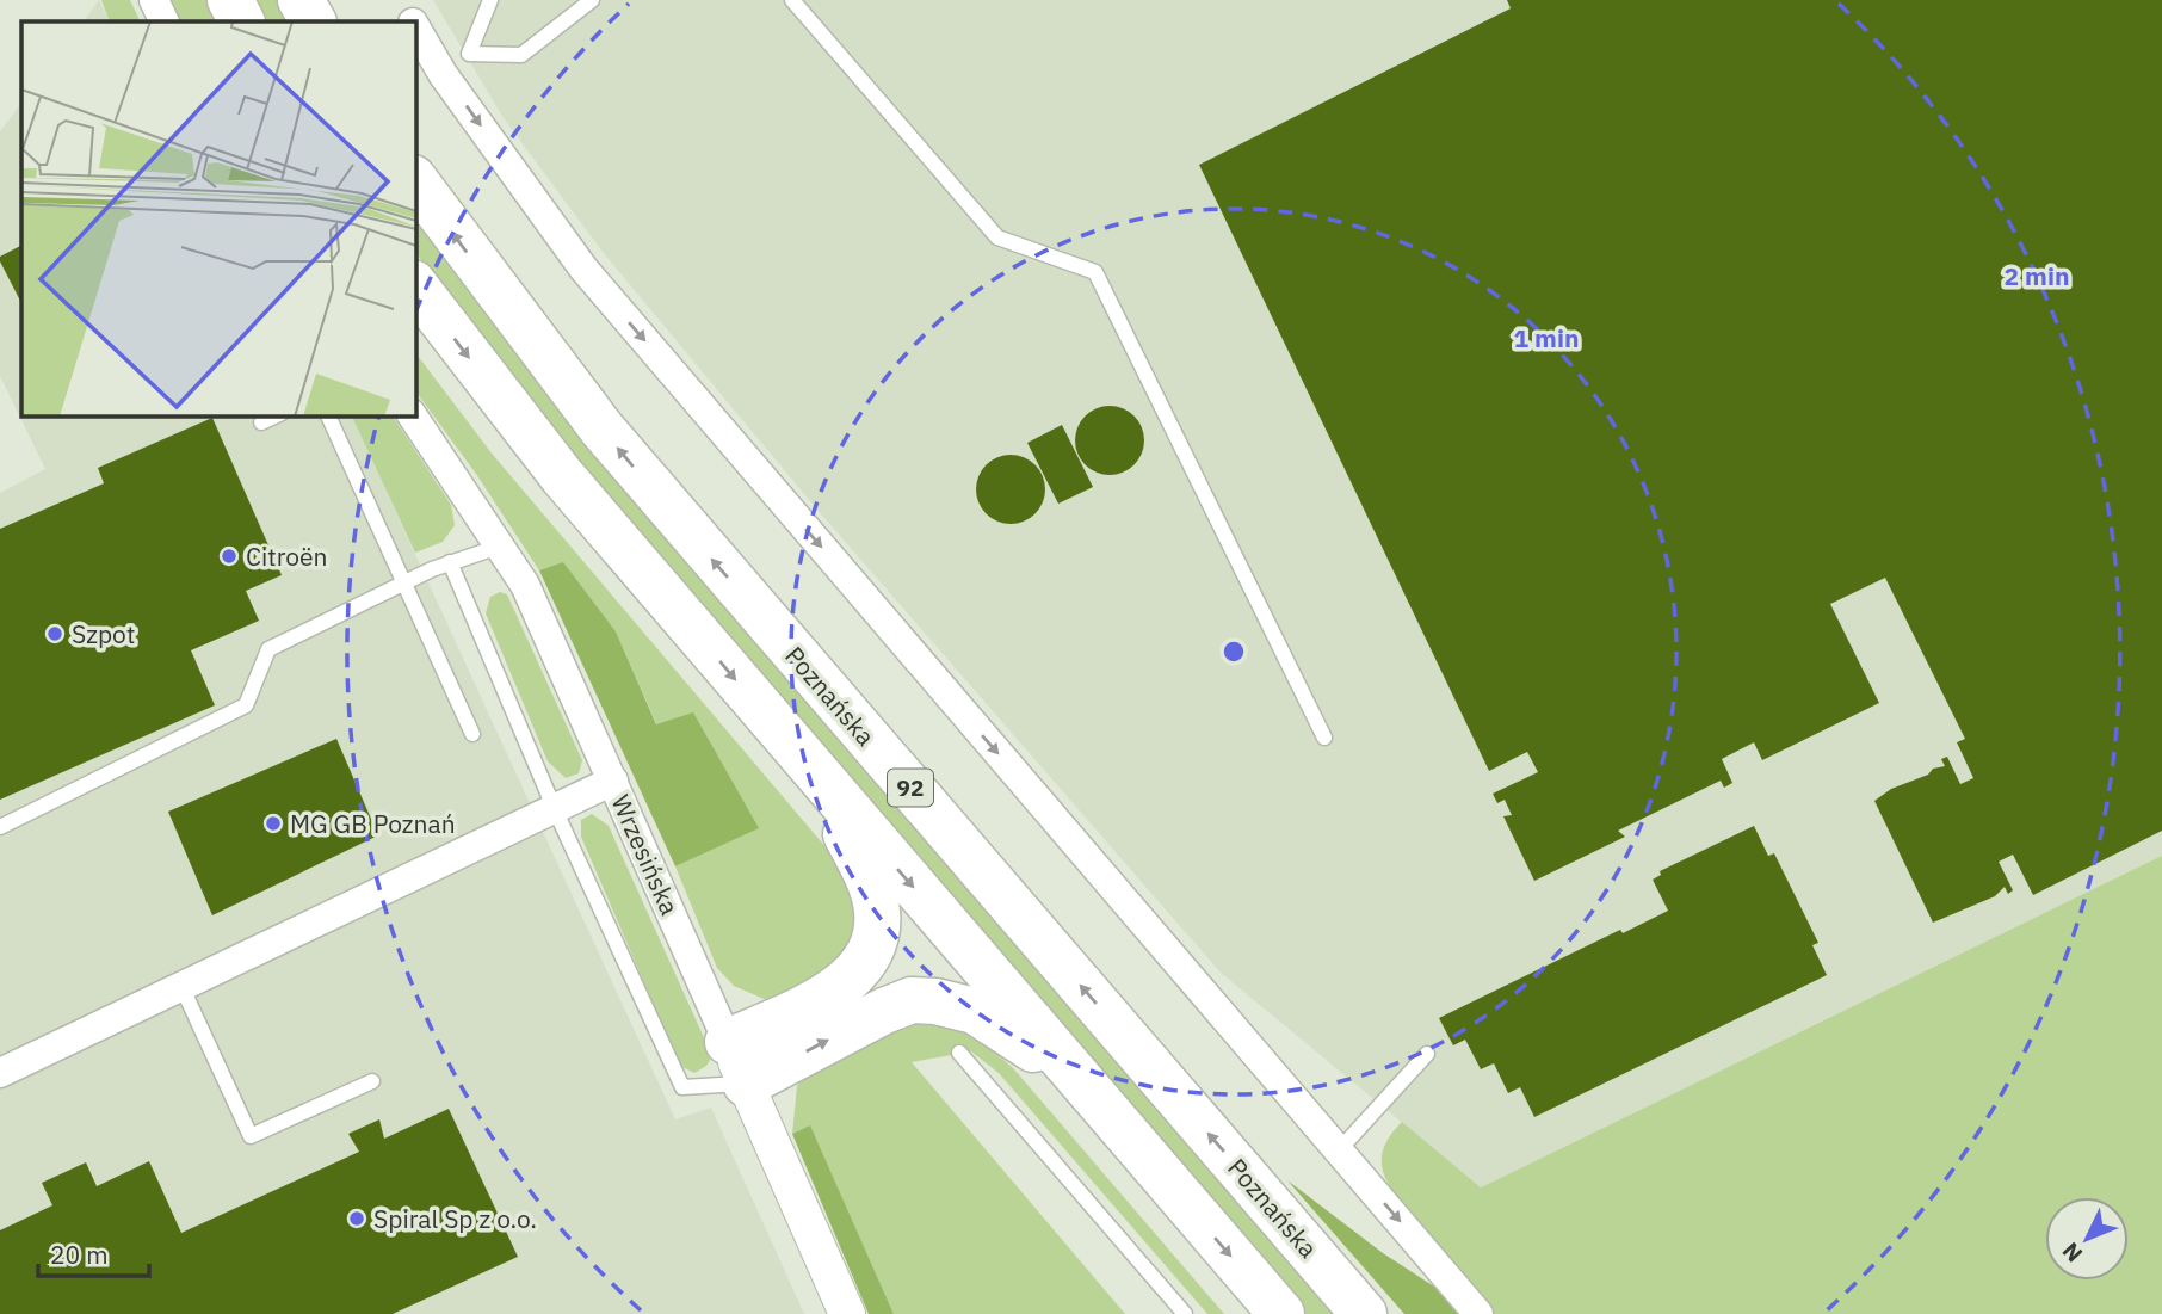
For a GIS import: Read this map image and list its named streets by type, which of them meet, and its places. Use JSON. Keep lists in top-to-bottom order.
{
  "streets": {
    "main road": ["Poznańska", "92"],
    "street": ["Wrzesińska"]
  },
  "places": [
    "Citroën",
    "Szpot",
    "MG GB Poznań",
    "Spiral Sp z o.o."
  ],
  "scale_bar": "20 m",
  "north": "bottom left",
  "rings": ["2 min", "1 min"]
}
